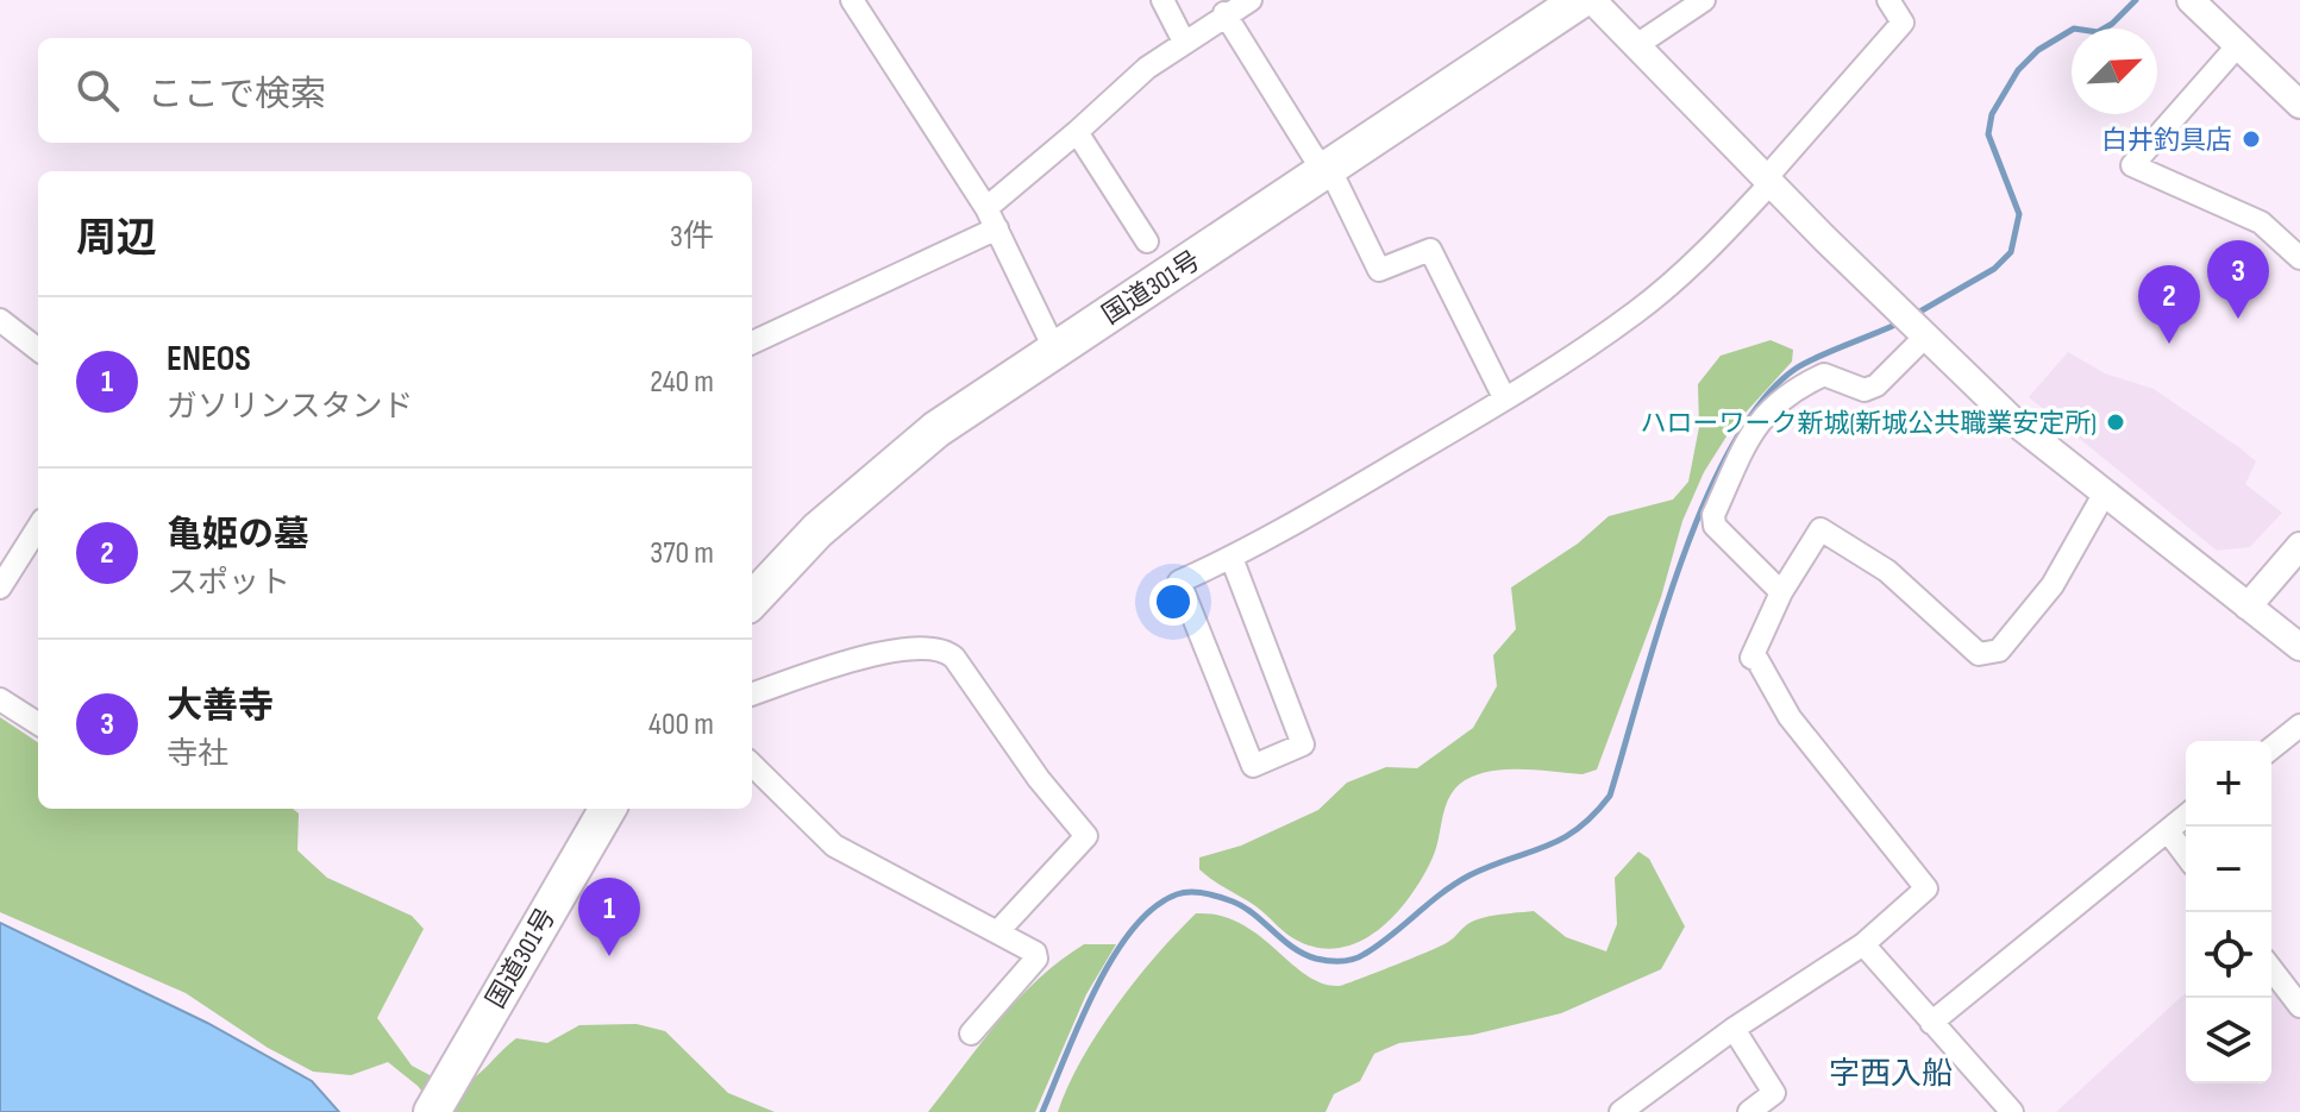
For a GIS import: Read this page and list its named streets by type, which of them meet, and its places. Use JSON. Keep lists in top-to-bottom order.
{
  "streets": {
    "highway": ["国道301号"]
  },
  "districts": ["字西入船"],
  "places": ["白井釣具店", "ハローワーク新城(新城公共職業安定所)"],
  "north": "top right",
  "page": {
    "search": "ここで検索",
    "heading": ["周辺", "3件"],
    "pins": ["3", "2", "1"],
    "list": [
      {
        "mark": "1",
        "name": "ENEOS",
        "note": "ガソリンスタンド",
        "value": "240 m"
      },
      {
        "mark": "2",
        "name": "亀姫の墓",
        "note": "スポット",
        "value": "370 m"
      },
      {
        "mark": "3",
        "name": "大善寺",
        "note": "寺社",
        "value": "400 m"
      }
    ],
    "map_buttons": ["+", "−"]
  }
}
